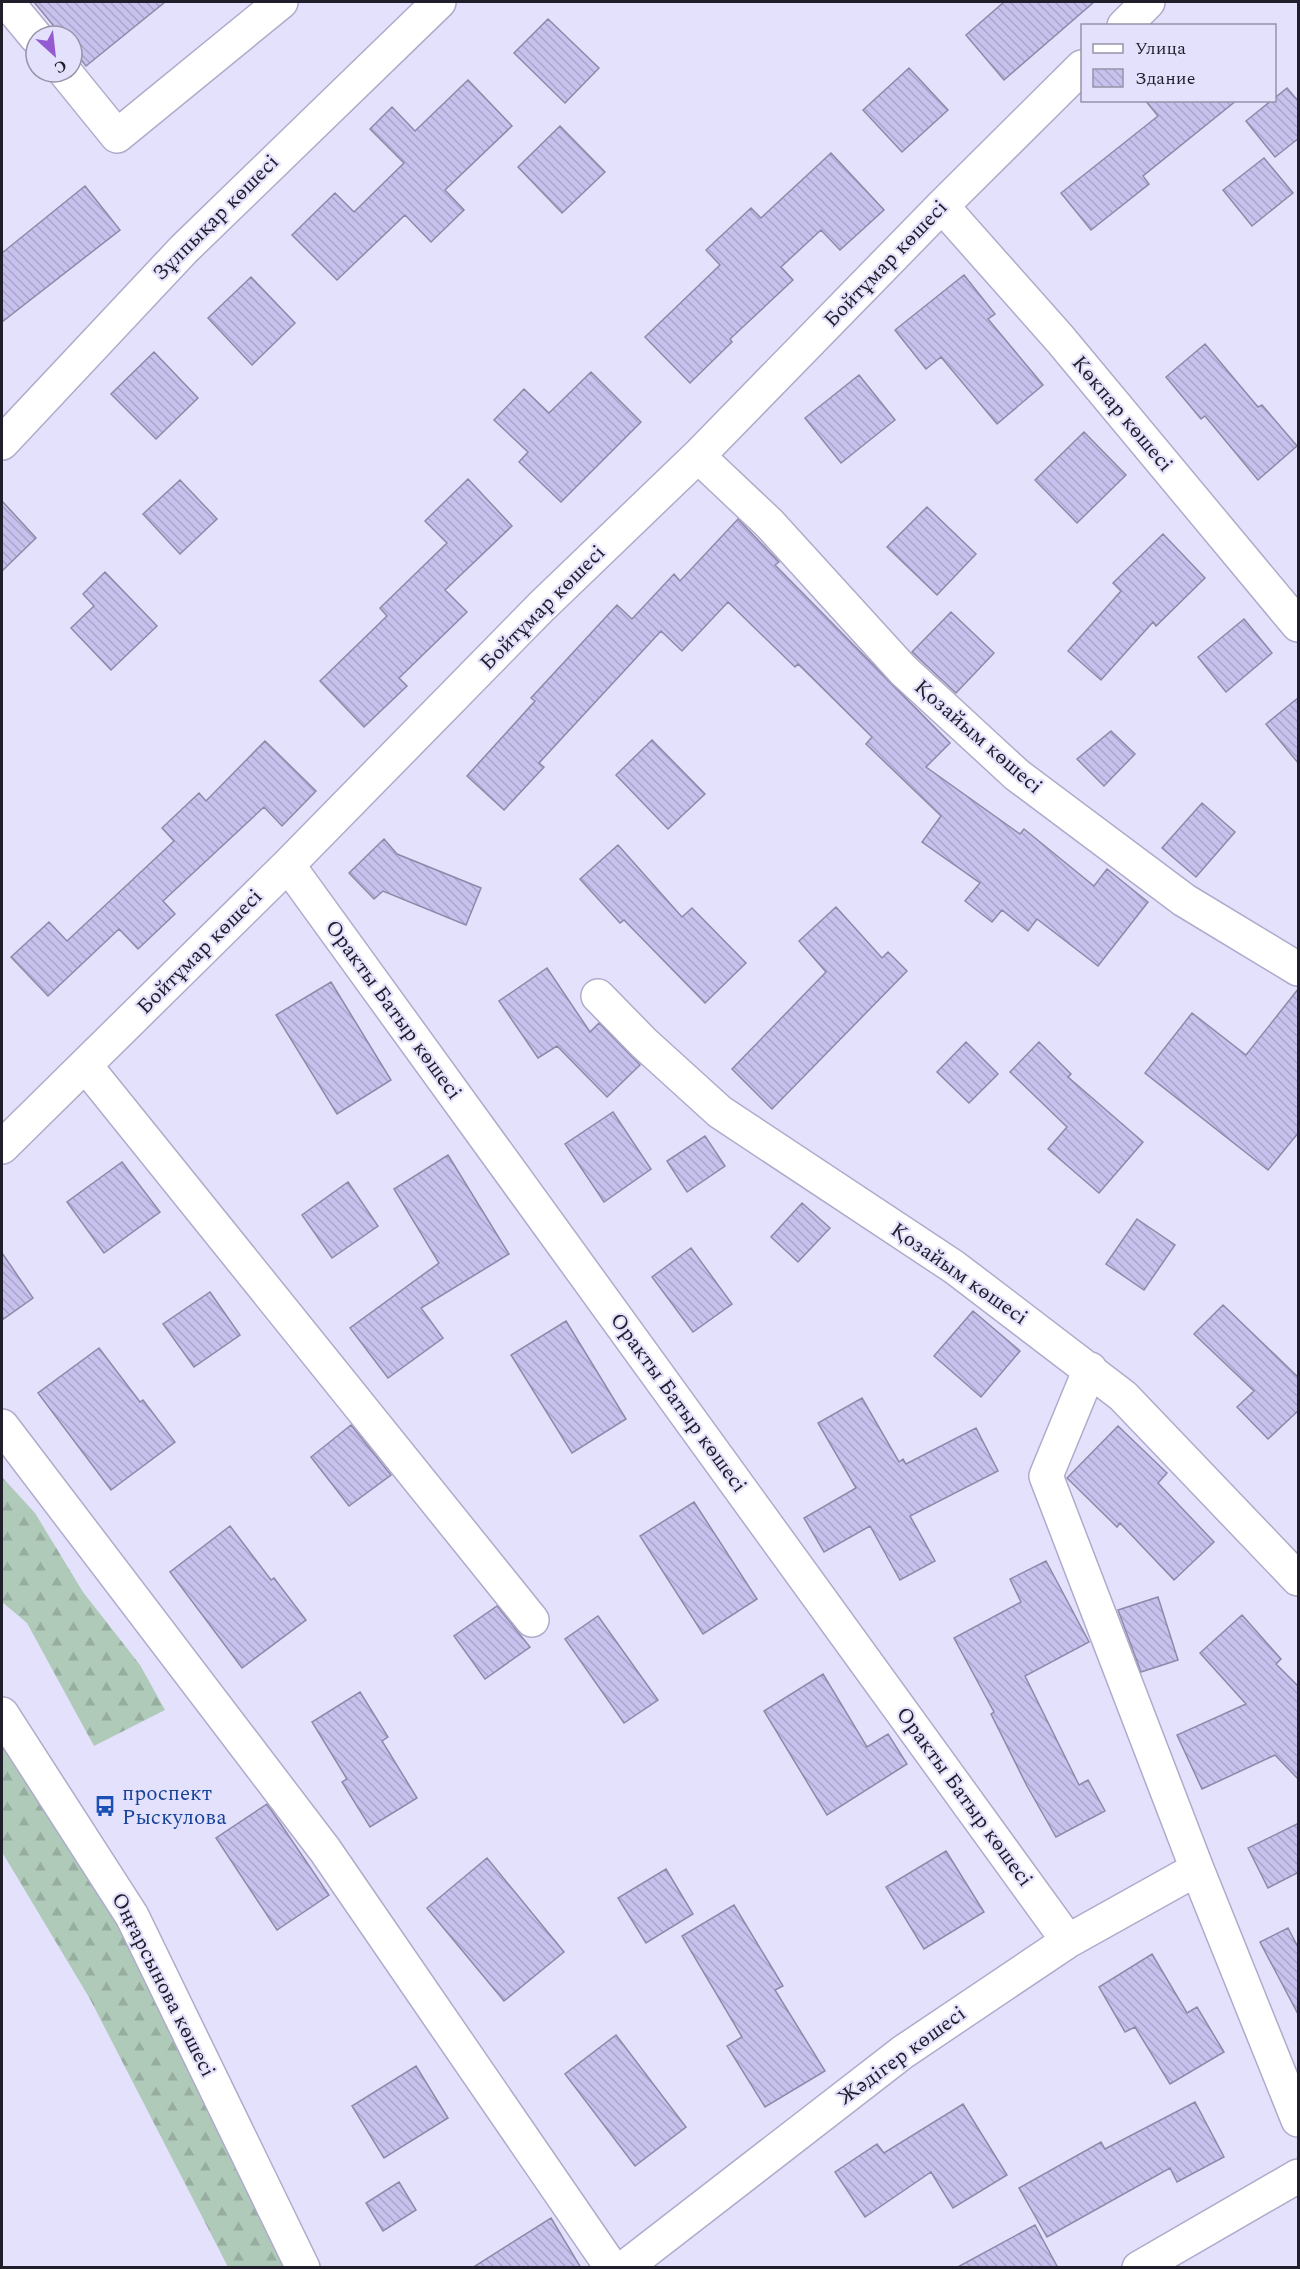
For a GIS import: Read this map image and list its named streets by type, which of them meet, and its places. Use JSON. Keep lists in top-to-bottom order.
{
  "streets": {
    "street": [
      "Зұлпықар көшесі",
      "Бойтұмар көшесі",
      "Көкпар көшесі",
      "Қозайым көшесі",
      "Оракты Батыр көшесі",
      "Оңғарсынова көшесі",
      "Жәдігер көшесі"
    ]
  },
  "crossings": [
    ["Бойтұмар көшесі", "Көкпар көшесі"],
    ["Бойтұмар көшесі", "Қозайым көшесі"],
    ["Бойтұмар көшесі", "Оракты Батыр көшесі"],
    ["Оракты Батыр көшесі", "Жәдігер көшесі"]
  ],
  "places": {
    "bus stop": ["проспект Рыскулова"]
  },
  "legend": ["Улица", "Здание"],
  "north": "bottom right"
}
